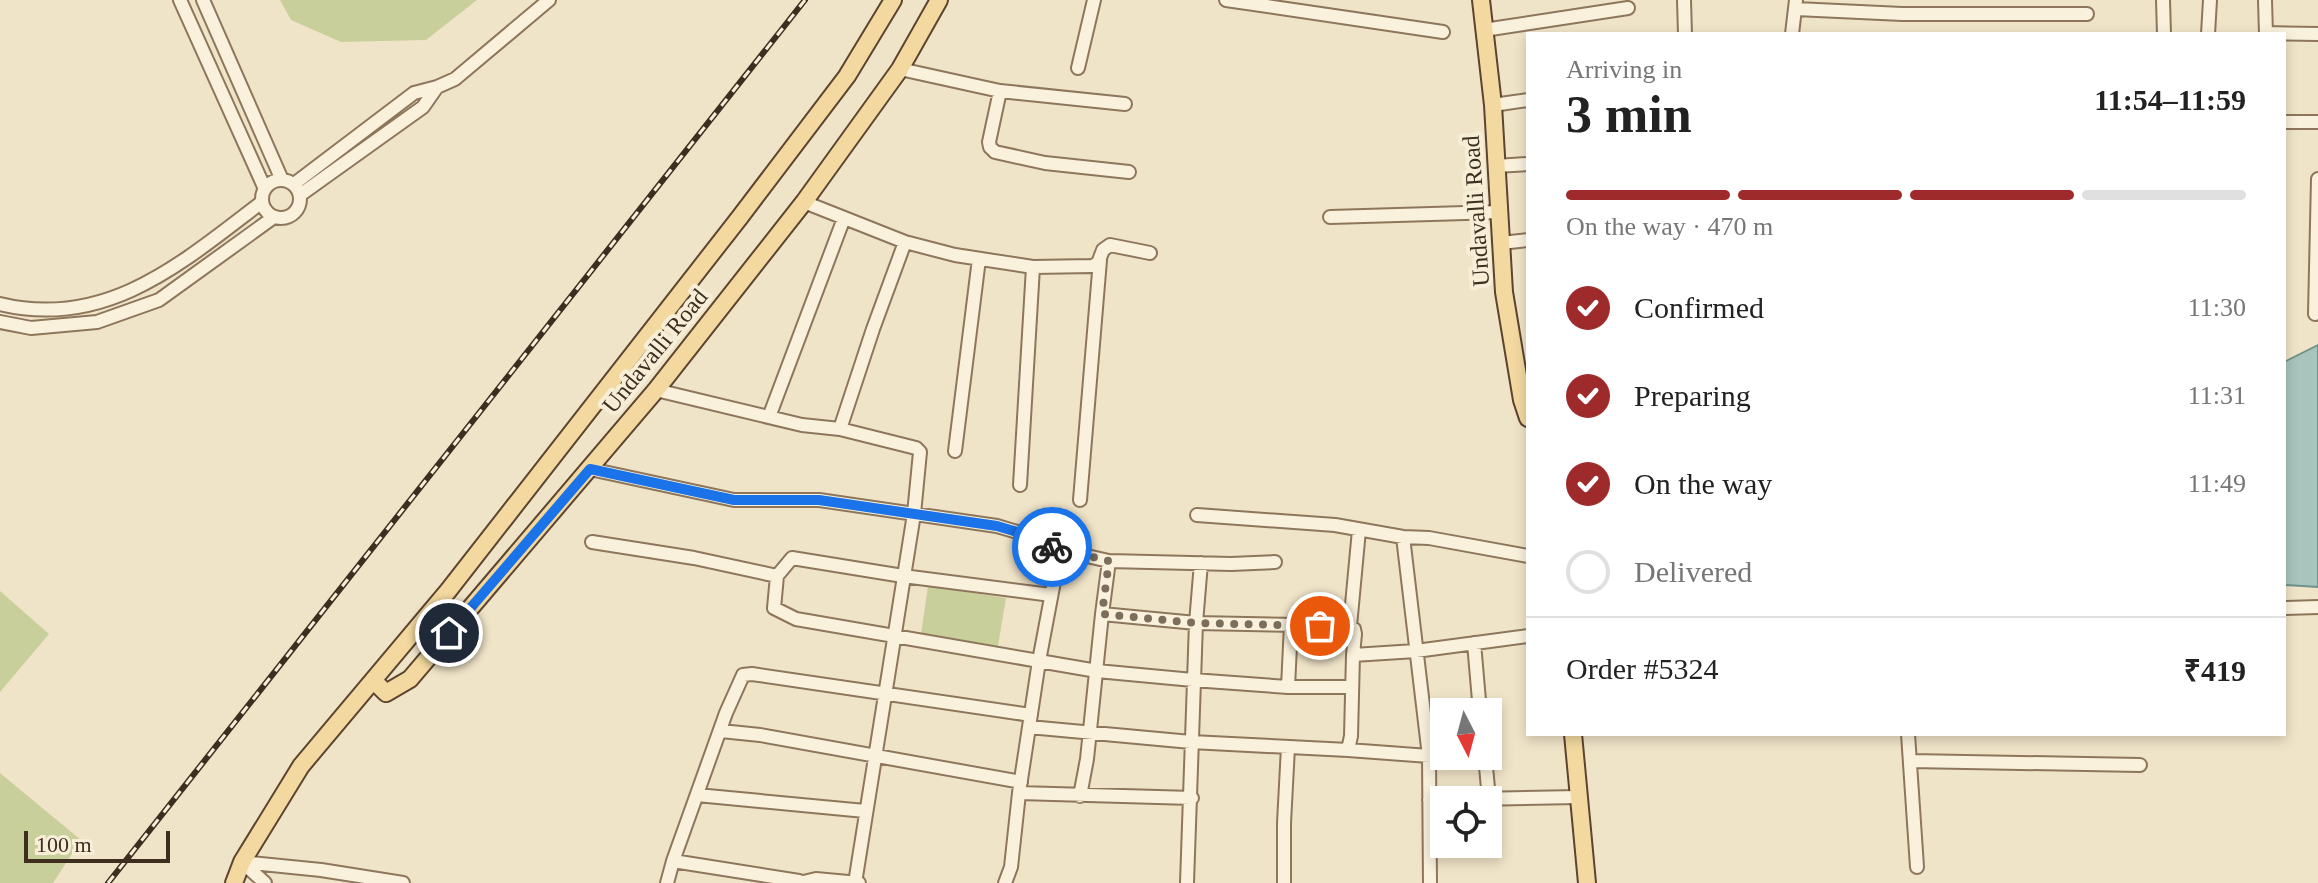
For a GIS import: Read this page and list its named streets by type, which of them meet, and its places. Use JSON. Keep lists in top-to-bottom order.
{
  "streets": {
    "main road": ["Undavalli Road"]
  },
  "scale_bar": "100 m",
  "north": "bottom",
  "page": {
    "heading": ["3 min", "Arriving in", "11:54–11:59"],
    "panel": ["Order #5324", "₹419"],
    "bar": "On the way · 470 m",
    "list": [
      ["Confirmed", "11:30"],
      ["Preparing", "11:31"],
      ["On the way", "11:49"],
      "Delivered"
    ],
    "scale": "100 m"
  }
}
